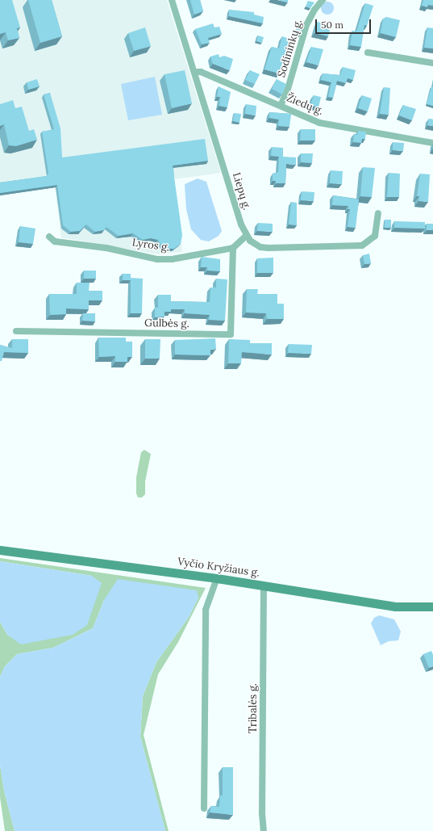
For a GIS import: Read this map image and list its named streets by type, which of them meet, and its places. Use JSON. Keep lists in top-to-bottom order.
{
  "streets": {
    "street": [
      "Sodininkų g.",
      "Žiedų g.",
      "Liepų g.",
      "Lyros g.",
      "Gulbės g.",
      "Vyčio Kryžiaus g.",
      "Tribalės g."
    ]
  },
  "crossings": [
    ["Sodininkų g.", "Žiedų g."],
    ["Žiedų g.", "Liepų g."],
    ["Lyros g.", "Gulbės g."],
    ["Vyčio Kryžiaus g.", "Tribalės g."]
  ],
  "scale_bar": "50 m"
}
